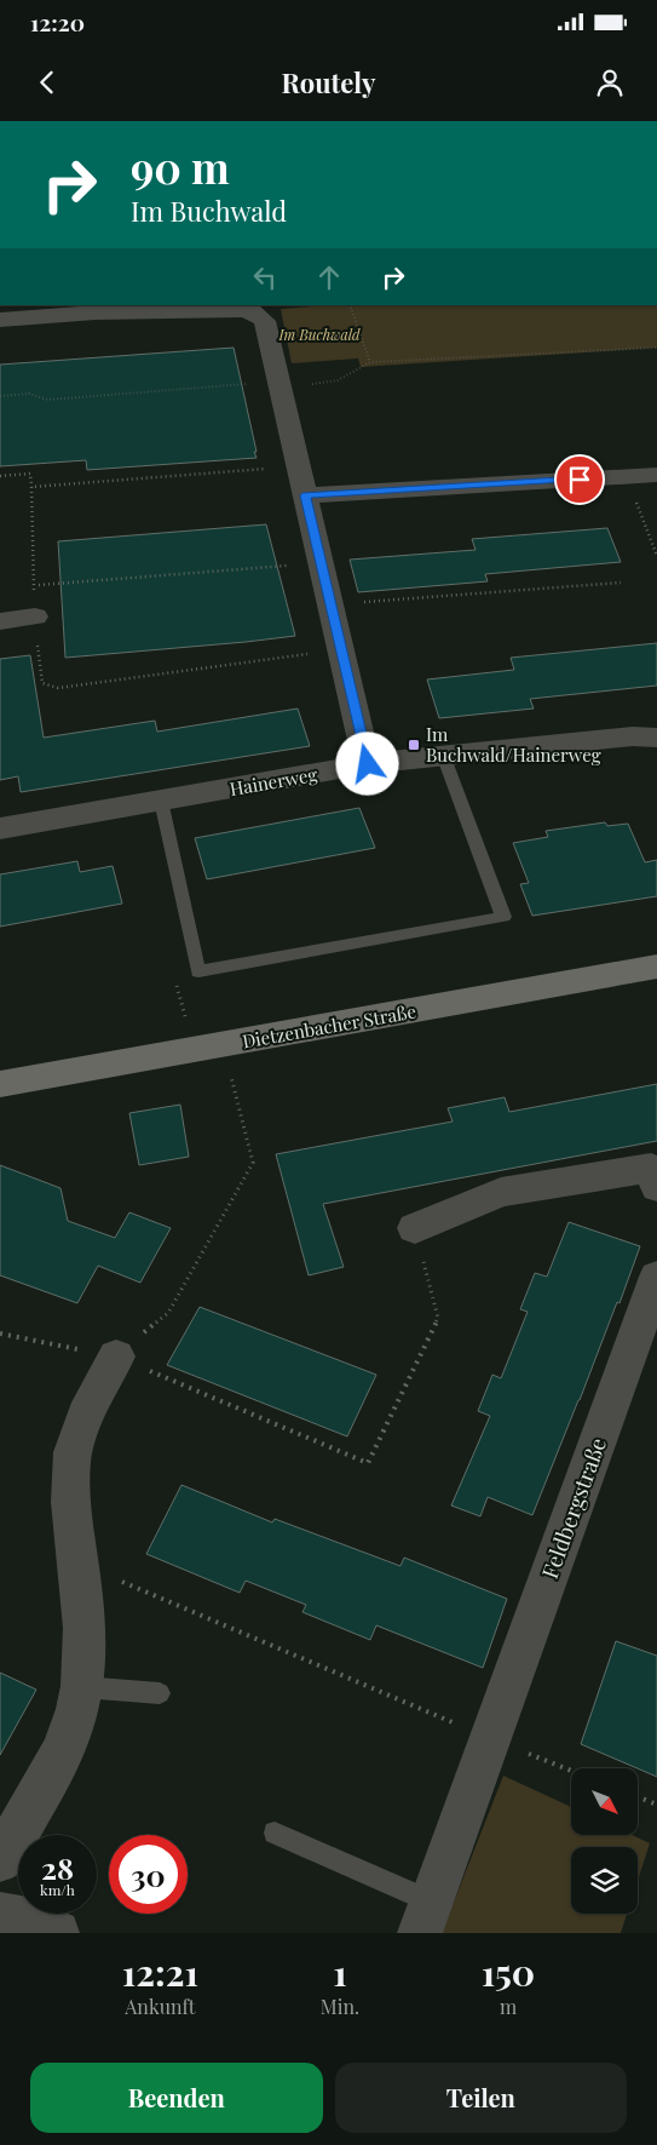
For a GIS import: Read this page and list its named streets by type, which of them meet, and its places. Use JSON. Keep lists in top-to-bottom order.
{
  "streets": {
    "main road": ["Dietzenbacher Straße"],
    "street": ["Hainerweg", "Feldbergstraße"]
  },
  "parks": ["Im Buchwald"],
  "places": {
    "transit": ["Im Buchwald/Hainerweg"]
  },
  "north": "bottom right",
  "page": {
    "status": "12:20",
    "header": "Routely",
    "turn": ["90 m", "Im Buchwald"],
    "speed": "28 km/h",
    "limit": "30",
    "eta": [
      "12:21",
      "Ankunft",
      "1",
      "Min.",
      "150",
      "m"
    ],
    "buttons": ["Beenden", "Teilen"]
  }
}
